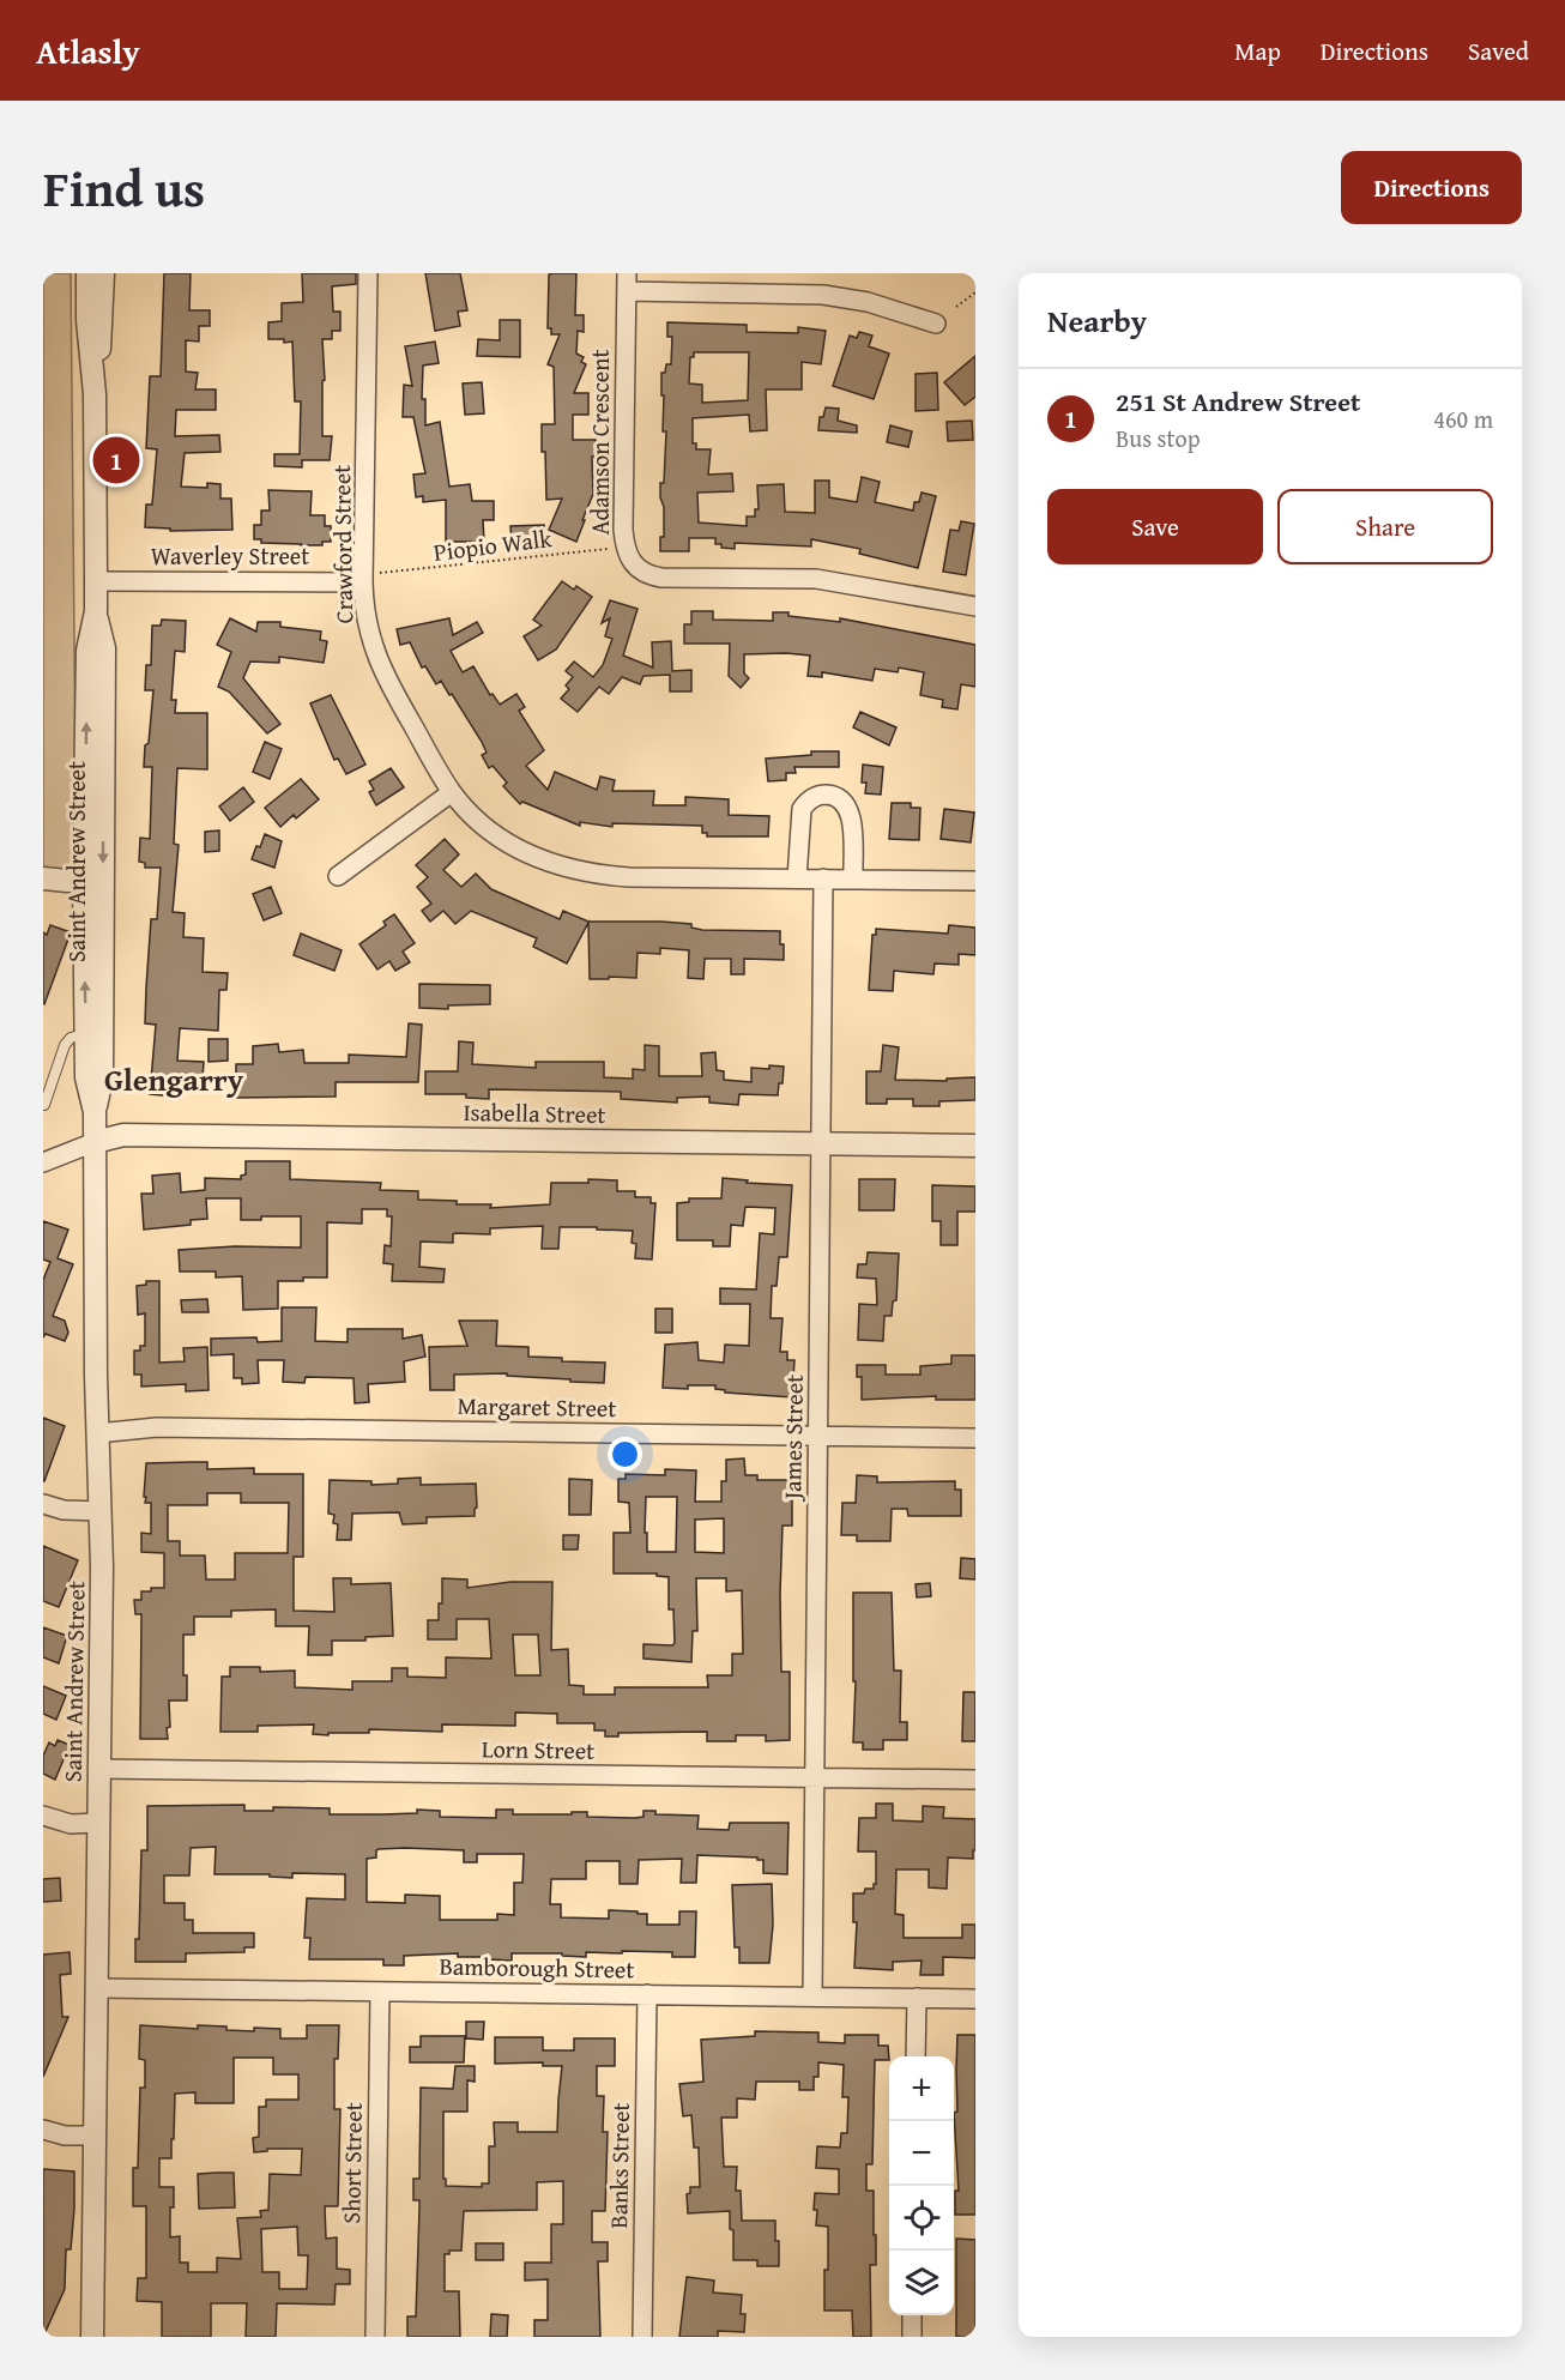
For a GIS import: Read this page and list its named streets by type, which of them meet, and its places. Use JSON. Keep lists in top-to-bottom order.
{
  "streets": {
    "street": [
      "Adamson Crescent",
      "Crawford Street",
      "Waverley Street",
      "Saint Andrew Street",
      "Isabella Street",
      "Margaret Street",
      "James Street",
      "Lorn Street",
      "Bamborough Street",
      "Short Street",
      "Banks Street"
    ],
    "path": ["Piopio Walk"]
  },
  "crossings": [
    ["Crawford Street", "Piopio Walk"],
    ["Crawford Street", "Waverley Street"],
    ["Crawford Street", "James Street"],
    ["Piopio Walk", "Waverley Street"],
    ["Waverley Street", "Saint Andrew Street"],
    ["Saint Andrew Street", "Isabella Street"],
    ["Saint Andrew Street", "Margaret Street"],
    ["Saint Andrew Street", "Lorn Street"],
    ["Saint Andrew Street", "Bamborough Street"],
    ["Isabella Street", "James Street"],
    ["Margaret Street", "James Street"],
    ["James Street", "Lorn Street"],
    ["James Street", "Bamborough Street"],
    ["Bamborough Street", "Short Street"],
    ["Bamborough Street", "Banks Street"]
  ],
  "districts": ["Glengarry"],
  "page": {
    "header": "Atlasly",
    "nav": ["Map", "Directions", "Saved"],
    "title": "Find us",
    "buttons": [
      "Directions",
      ["Save", "Share"]
    ],
    "heading": "Nearby",
    "list": [
      {
        "mark": "1",
        "name": "251 St Andrew Street",
        "note": "Bus stop",
        "value": "460 m"
      }
    ],
    "pins": "1",
    "map_buttons": ["+", "−"]
  }
}
